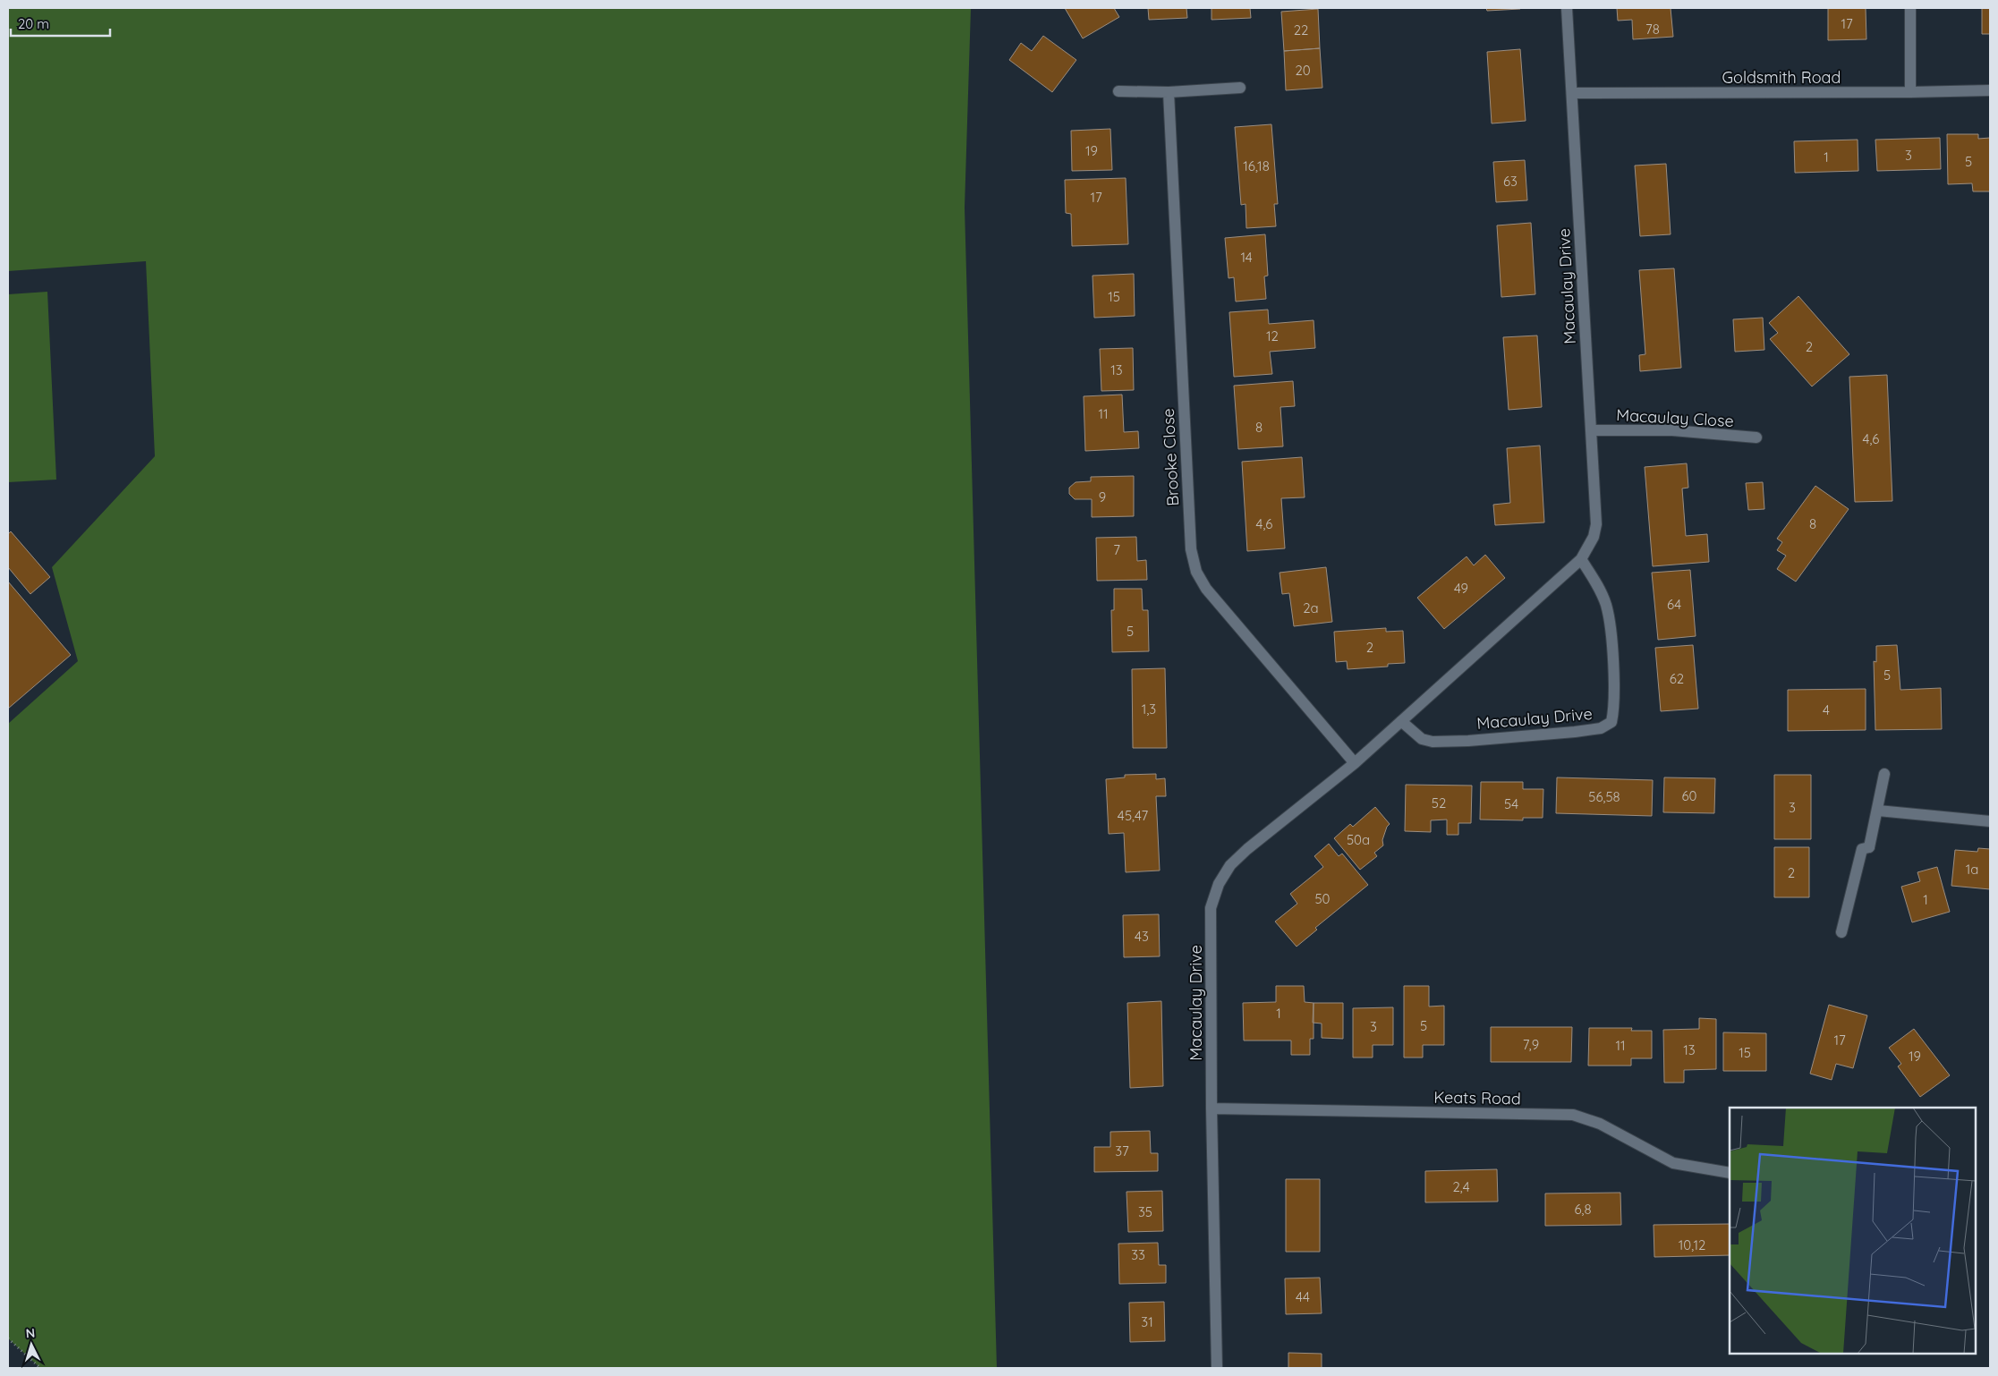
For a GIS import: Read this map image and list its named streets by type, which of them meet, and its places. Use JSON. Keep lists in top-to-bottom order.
{
  "streets": {
    "street": [
      "Goldsmith Road",
      "Macaulay Drive",
      "Macaulay Close",
      "Brooke Close",
      "Keats Road"
    ]
  },
  "crossings": [
    ["Goldsmith Road", "Macaulay Drive"],
    ["Macaulay Drive", "Macaulay Close"],
    ["Macaulay Drive", "Brooke Close"],
    ["Macaulay Drive", "Keats Road"]
  ],
  "house_numbers": [
    "17",
    "78",
    "22",
    "20",
    "19",
    "3",
    "1",
    "5",
    "16,18",
    "63",
    "17",
    "14",
    "15",
    "12",
    "2",
    "13",
    "11",
    "8",
    "4,6",
    "9",
    "4,6",
    "8",
    "7",
    "49",
    "64",
    "2a",
    "5",
    "2",
    "5",
    "62",
    "1,3",
    "4",
    "60",
    "56,58",
    "52",
    "54",
    "3",
    "45,47",
    "50a",
    "1a",
    "2",
    "50",
    "1",
    "43",
    "1",
    "5",
    "3",
    "17",
    "7,9",
    "11",
    "13",
    "15",
    "19",
    "37",
    "2,4",
    "6,8",
    "35",
    "10,12",
    "33",
    "44",
    "31"
  ],
  "scale_bar": "20 m",
  "north": "top"
}
